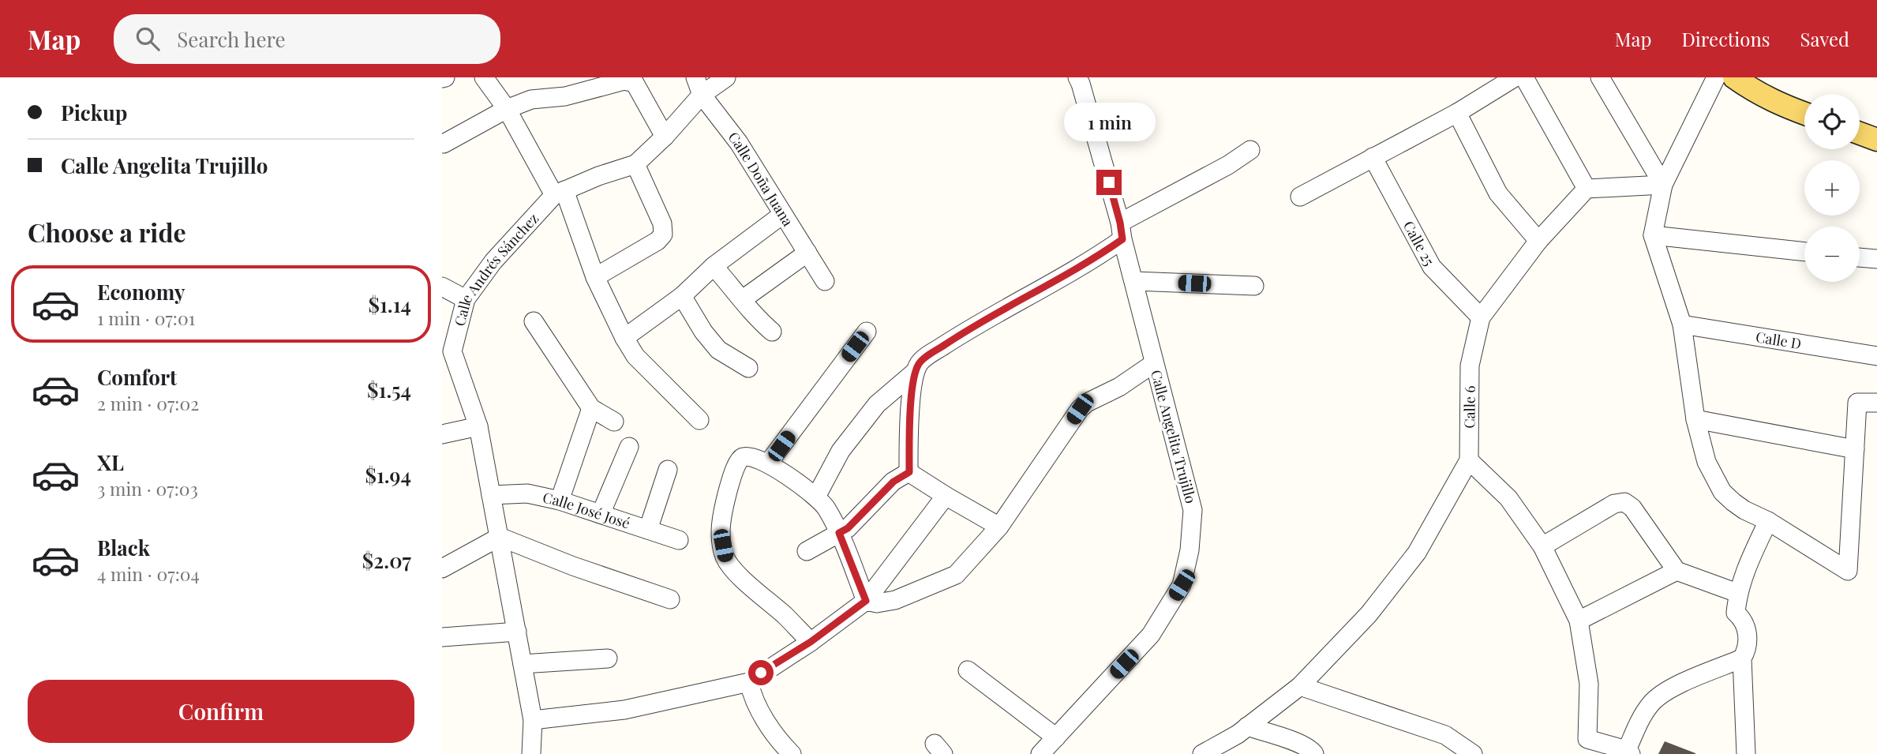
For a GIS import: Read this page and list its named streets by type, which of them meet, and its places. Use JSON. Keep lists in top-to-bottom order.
{
  "streets": {
    "street": [
      "Calle Doña Juana",
      "Calle 25",
      "Calle Andrés Sánchez",
      "Calle D",
      "Calle 6",
      "Calle Angelita Trujillo",
      "Calle José José"
    ]
  },
  "crossings": [
    ["Calle Doña Juana", "Calle Andrés Sánchez"],
    ["Calle 25", "Calle 6"],
    ["Calle Andrés Sánchez", "Calle José José"]
  ],
  "page": {
    "header": "Map",
    "search": "Search here",
    "nav": ["Map", "Directions", "Saved"],
    "banner": ["Pickup", "Calle Angelita Trujillo"],
    "map_buttons": ["+", "−"],
    "bubble": "1 min",
    "heading": "Choose a ride",
    "list": [
      {
        "name": "Economy",
        "note": "1 min · 07:01",
        "value": "$1.14"
      },
      {
        "name": "Comfort",
        "note": "2 min · 07:02",
        "value": "$1.54"
      },
      {
        "name": "XL",
        "note": "3 min · 07:03",
        "value": "$1.94"
      },
      {
        "name": "Black",
        "note": "4 min · 07:04",
        "value": "$2.07"
      }
    ],
    "buttons": "Confirm"
  }
}
